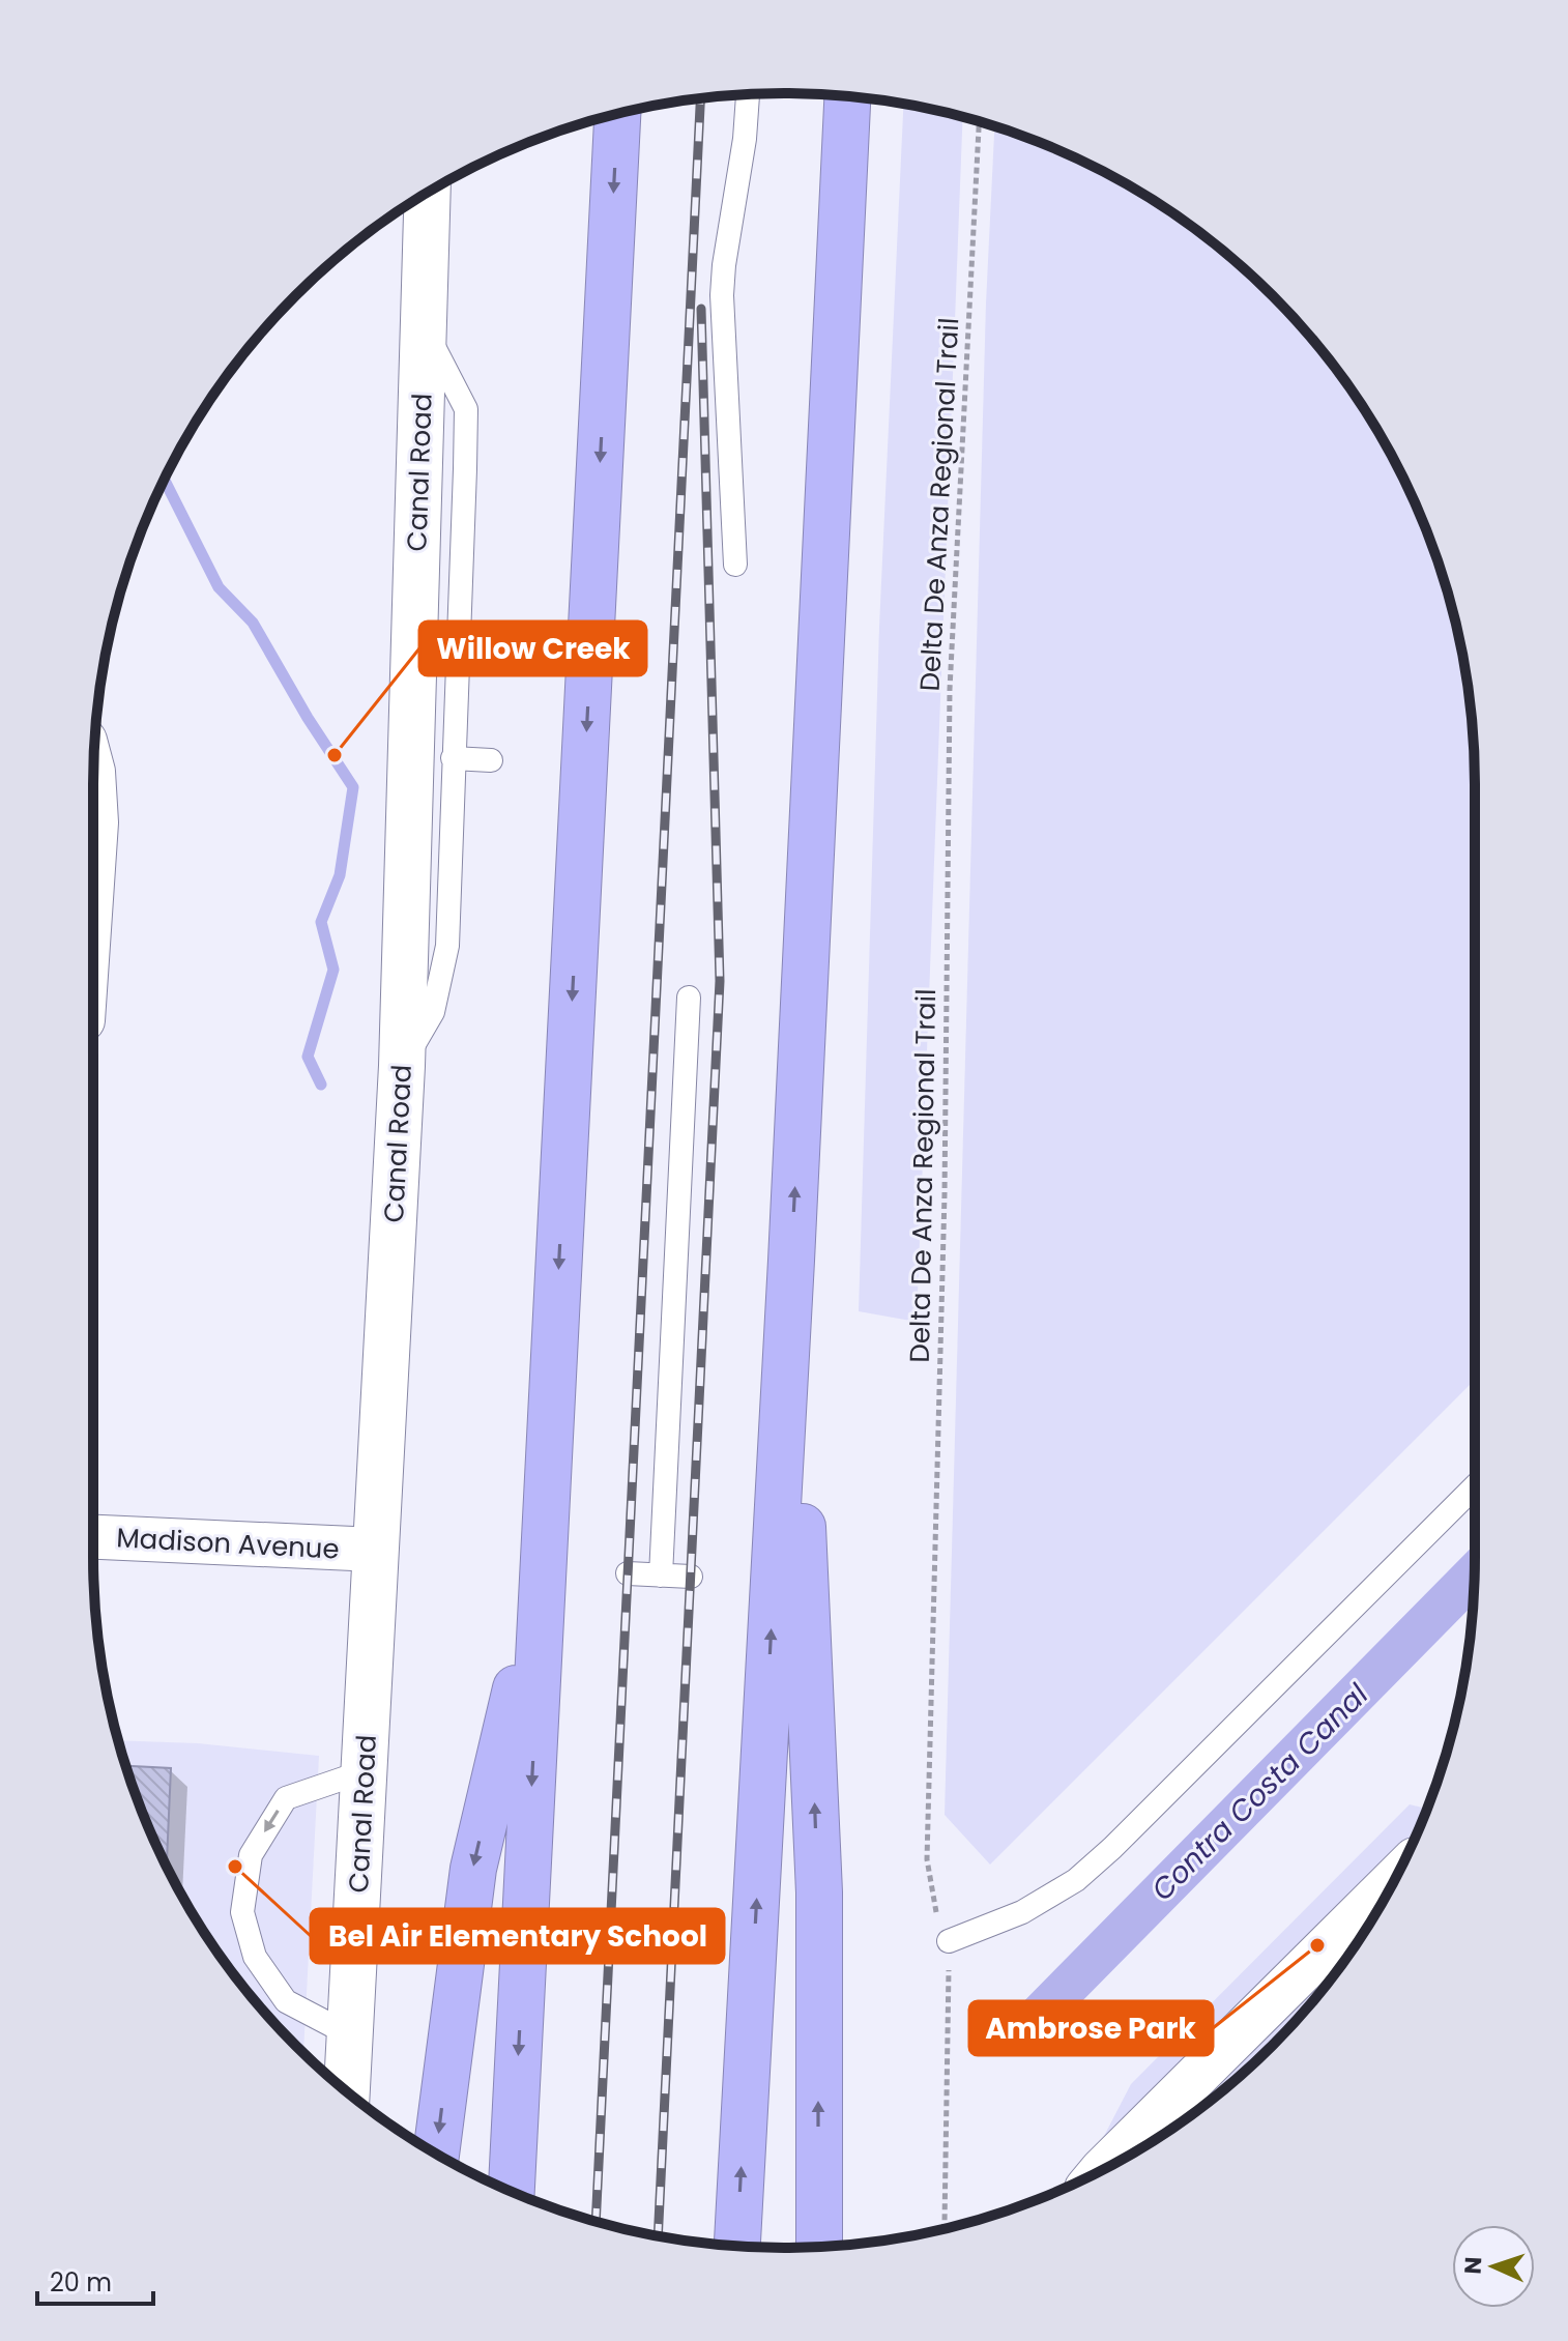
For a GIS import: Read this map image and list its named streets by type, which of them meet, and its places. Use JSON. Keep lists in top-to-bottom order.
{
  "streets": {
    "street": ["Canal Road", "Madison Avenue"],
    "path": ["Delta De Anza Regional Trail"]
  },
  "crossings": [
    ["Canal Road", "Madison Avenue"]
  ],
  "water": ["Contra Costa Canal"],
  "places": ["Willow Creek", "Bel Air Elementary School", "Ambrose Park"],
  "scale_bar": "20 m",
  "north": "left"
}
